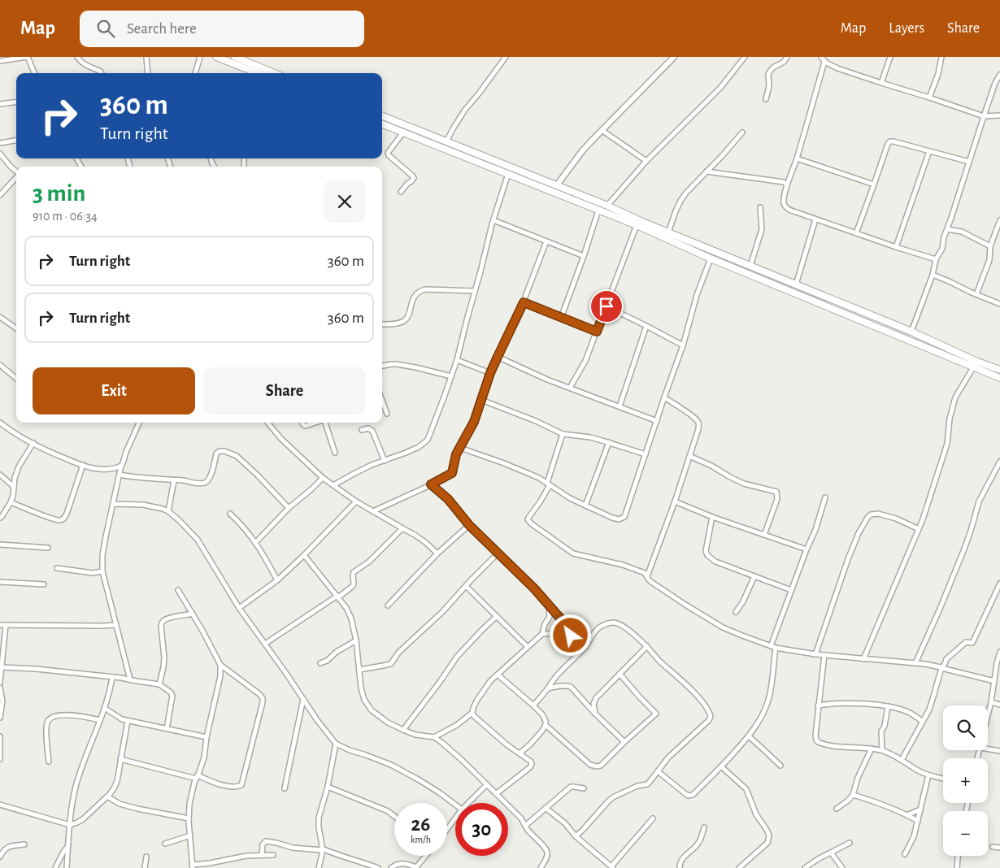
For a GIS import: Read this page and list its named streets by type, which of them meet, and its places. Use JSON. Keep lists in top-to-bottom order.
{
  "page": {
    "header": "Map",
    "search": "Search here",
    "nav": ["Map", "Layers", "Share"],
    "turn": ["360 m", "Turn right"],
    "heading": ["3 min", "910 m · 06:34"],
    "list": [
      {
        "name": "Turn right",
        "value": "360 m"
      },
      {
        "name": "Turn right",
        "value": "360 m"
      }
    ],
    "buttons": ["Exit", "Share"],
    "map_buttons": ["+", "−"],
    "speed": "26 km/h",
    "limit": "30"
  }
}
